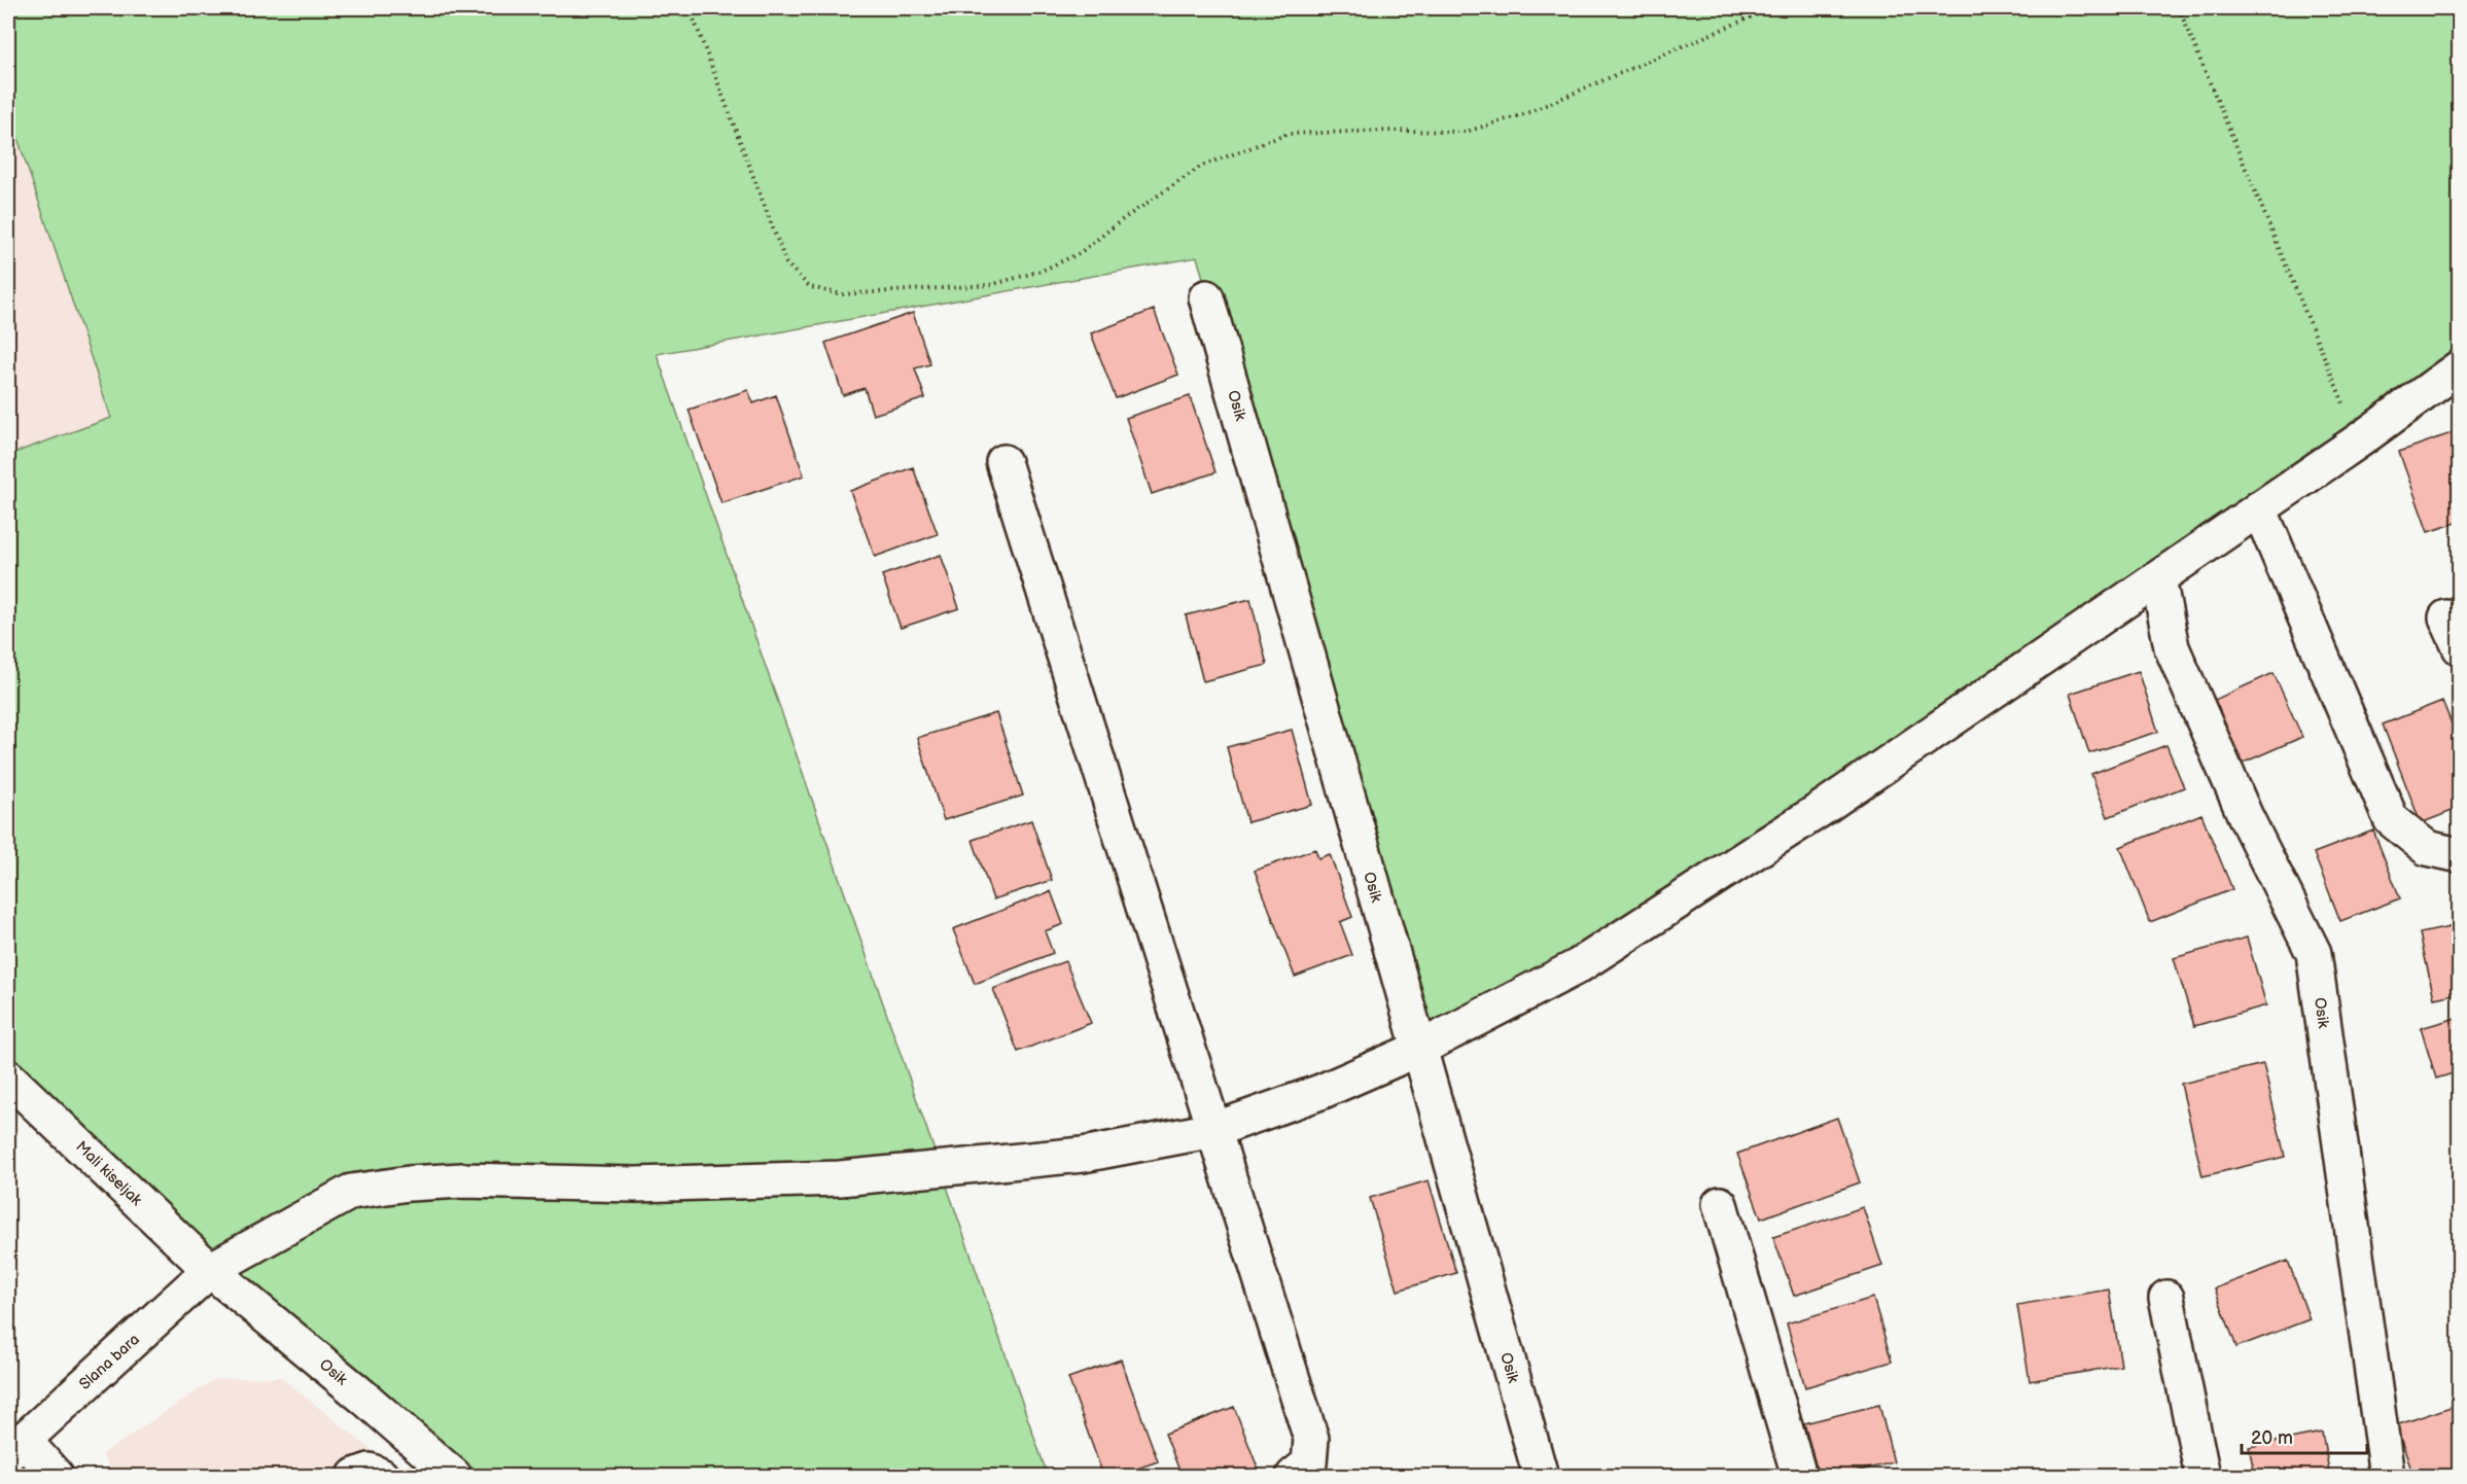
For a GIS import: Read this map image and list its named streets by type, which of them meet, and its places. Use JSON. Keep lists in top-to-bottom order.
{
  "streets": {
    "main road": ["Osik", "Mali kiseljak", "Slana bara"]
  },
  "crossings": [
    ["Osik", "Mali kiseljak"],
    ["Osik", "Slana bara"],
    ["Mali kiseljak", "Slana bara"]
  ],
  "scale_bar": "20 m"
}
